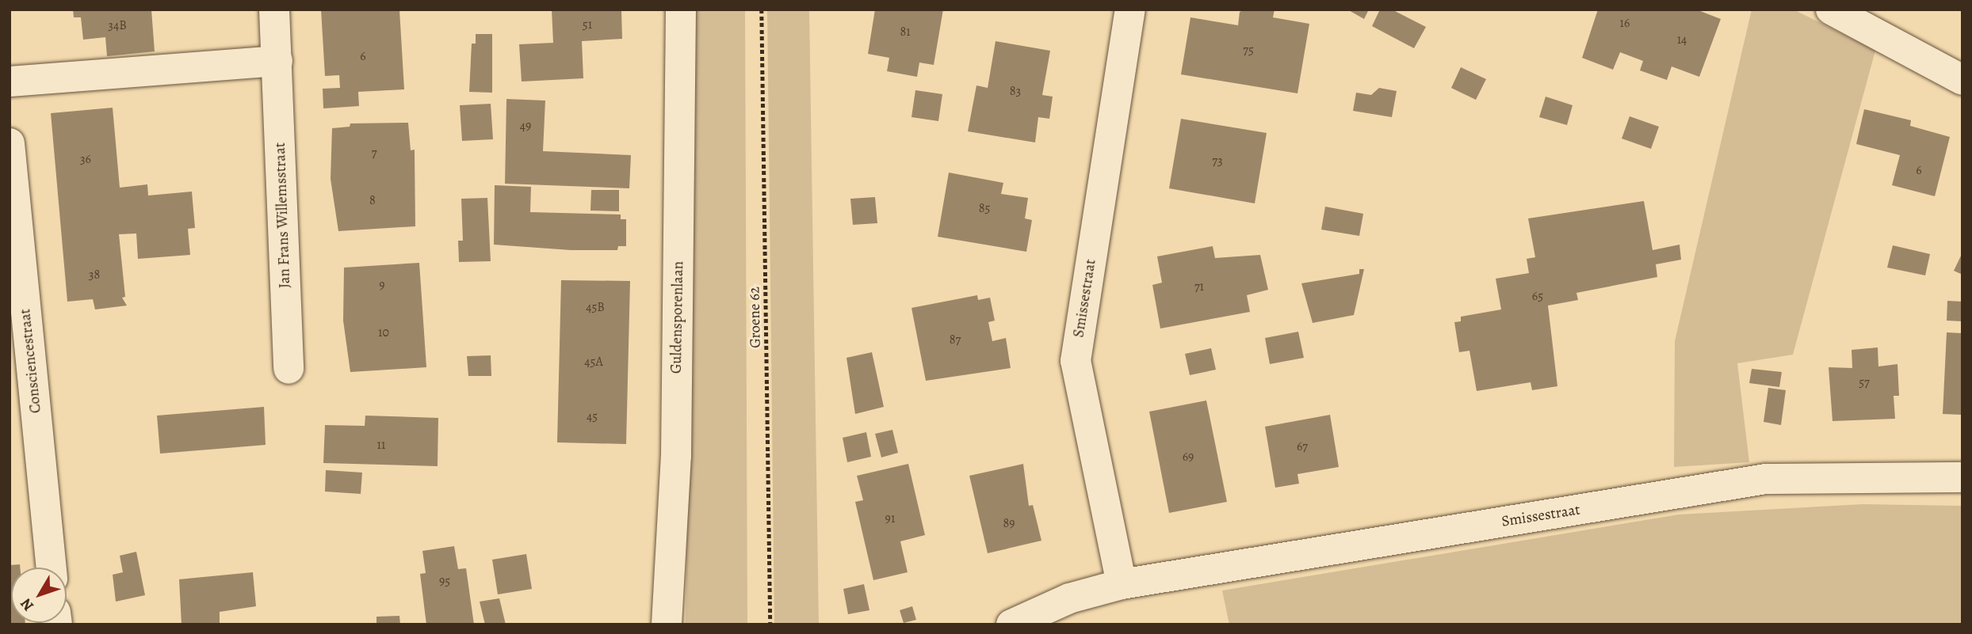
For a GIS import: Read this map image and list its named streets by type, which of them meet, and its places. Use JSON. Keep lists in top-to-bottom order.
{
  "streets": {
    "street": [
      "Jan Frans Willemsstraat",
      "Smissestraat",
      "Guldensporenlaan",
      "Consciencestraat"
    ],
    "path": ["Groene 62"]
  },
  "house_numbers": [
    "16",
    "51",
    "34B",
    "81",
    "14",
    "75",
    "6",
    "83",
    "49",
    "7",
    "36",
    "73",
    "6",
    "8",
    "85",
    "38",
    "9",
    "71",
    "65",
    "45B",
    "10",
    "87",
    "45A",
    "57",
    "45",
    "11",
    "67",
    "69",
    "91",
    "89",
    "95"
  ],
  "north": "bottom left"
}
